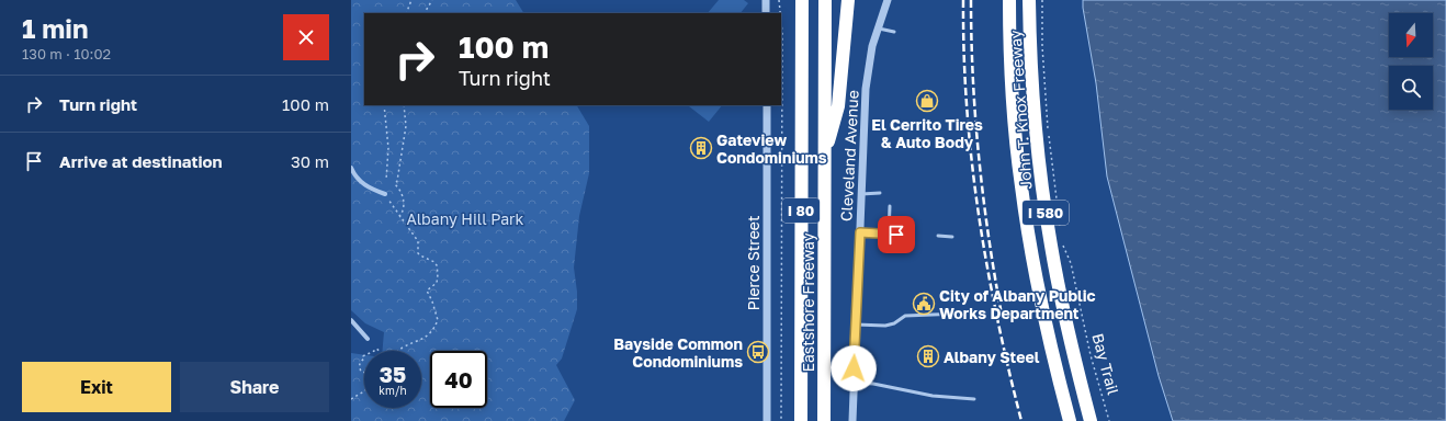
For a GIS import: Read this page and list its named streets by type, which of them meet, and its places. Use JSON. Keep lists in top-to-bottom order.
{
  "streets": {
    "highway": [
      "John T. Knox Freeway",
      "I 80",
      "I 580",
      "Eastshore Freeway"
    ],
    "street": ["Cleveland Avenue", "Pierce Street"],
    "path": ["Bay Trail"]
  },
  "parks": ["Albany Hill Park"],
  "places": {
    "shop": ["El Cerrito Tires & Auto Body"],
    "building": ["Gateview Condominiums", "Albany Steel"],
    "public building": ["City of Albany Public Works Department"],
    "bus stop": ["Bayside Common Condominiums"]
  },
  "north": "bottom",
  "page": {
    "heading": ["1 min", "130 m · 10:02"],
    "turn": ["100 m", "Turn right"],
    "list": [
      {
        "name": "Turn right",
        "value": "100 m"
      },
      {
        "name": "Arrive at destination",
        "value": "30 m"
      }
    ],
    "speed": "35 km/h",
    "limit": "40",
    "buttons": ["Exit", "Share"]
  }
}
